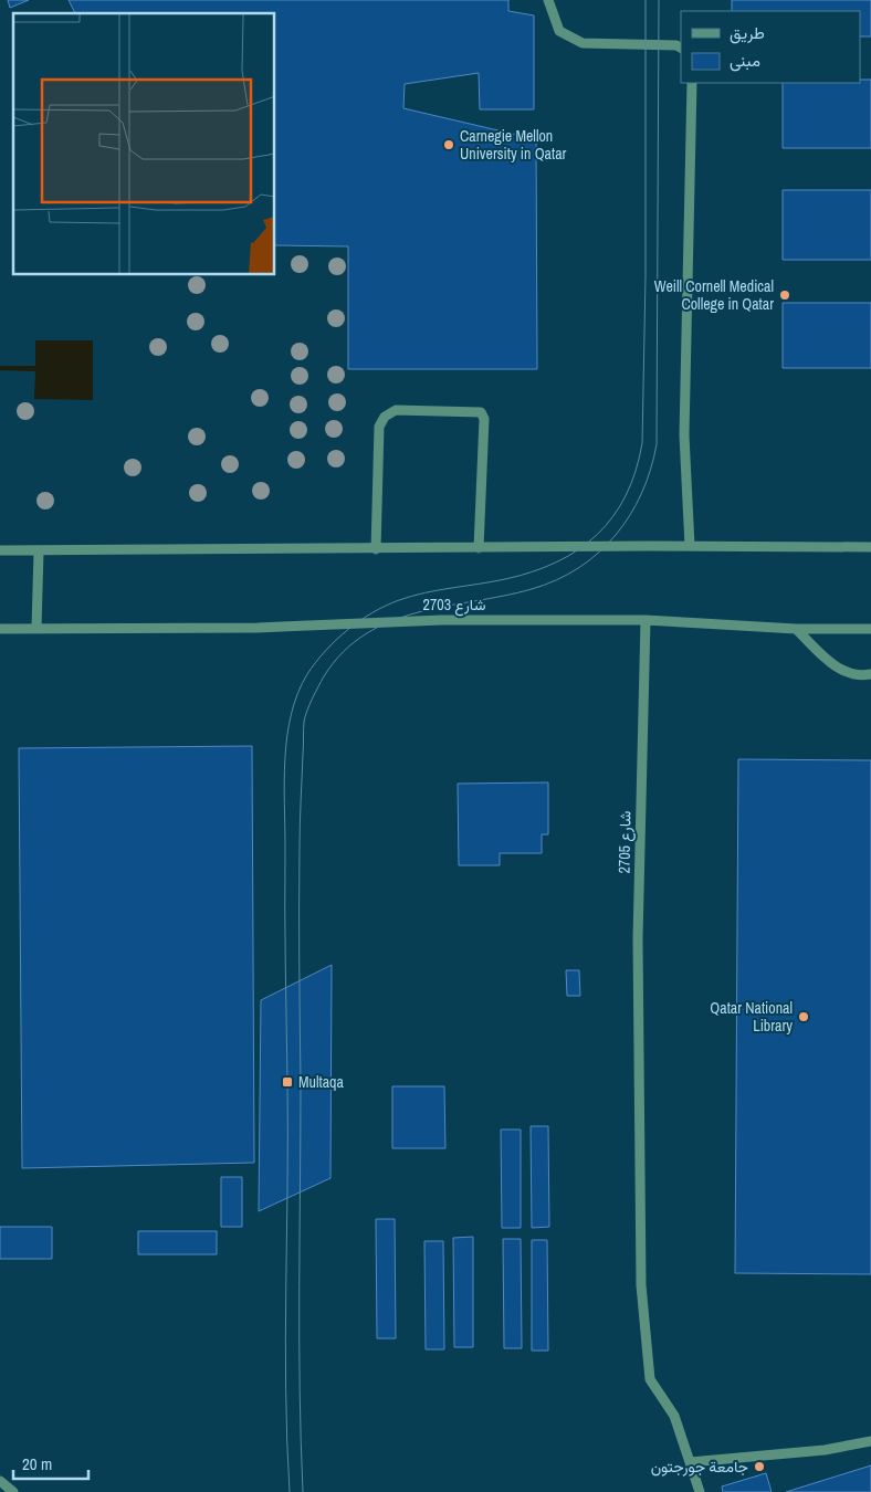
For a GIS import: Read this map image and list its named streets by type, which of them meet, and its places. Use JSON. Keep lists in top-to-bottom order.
{
  "streets": {
    "street": ["شارع 2703", "شارع 2705"]
  },
  "crossings": [
    ["شارع 2703", "شارع 2705"]
  ],
  "places": {
    "other": [
      "Carnegie Mellon University in Qatar",
      "Weill Cornell Medical College in Qatar",
      "Qatar National Library",
      "جامعة جورجتون"
    ],
    "transit": ["Multaqa"]
  },
  "legend": ["طريق", "مبنى"],
  "scale_bar": "20 m"
}
